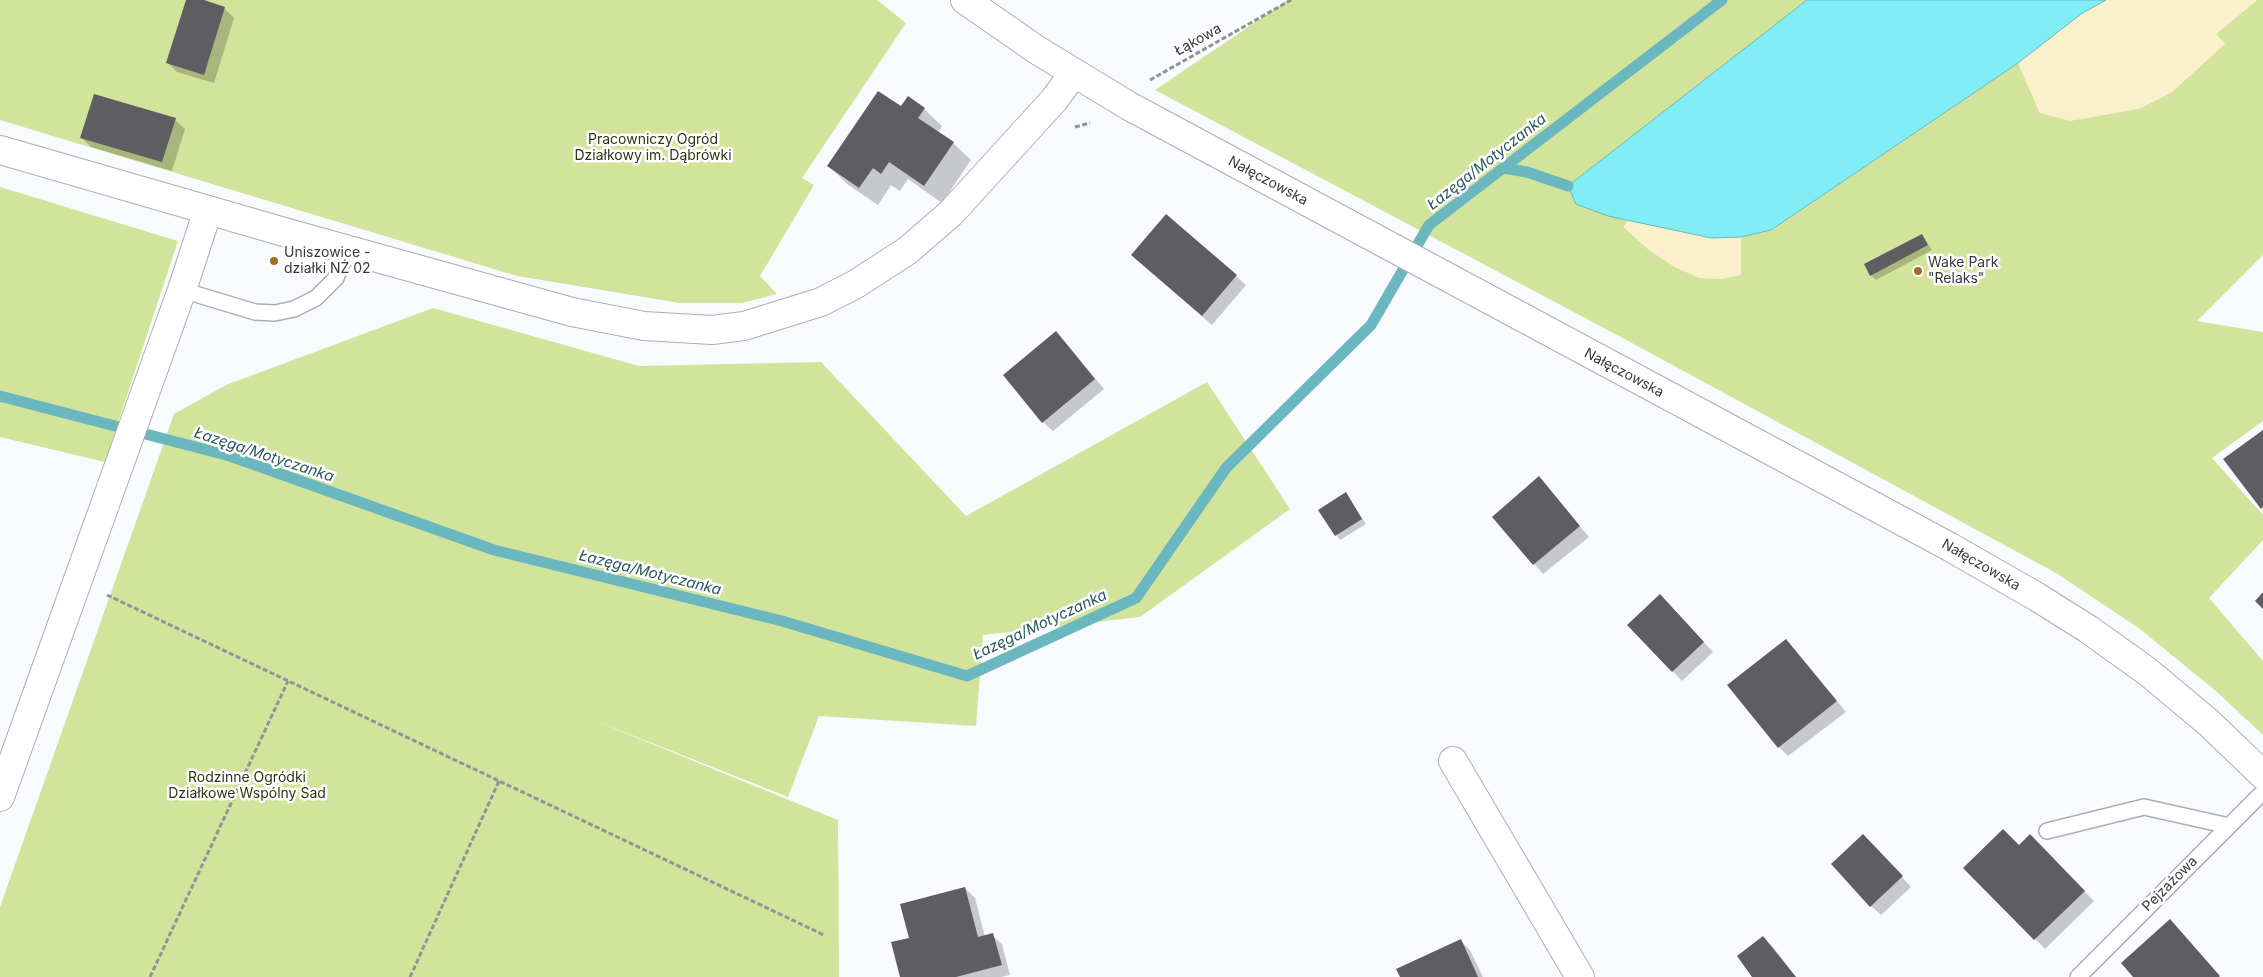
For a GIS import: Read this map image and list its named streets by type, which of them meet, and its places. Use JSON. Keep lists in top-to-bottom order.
{
  "streets": {
    "street": ["Nałęczowska"],
    "lane": ["Pejzażowa"],
    "path": ["Łąkowa"]
  },
  "crossings": [
    ["Łąkowa", "Nałęczowska"]
  ],
  "water": ["Łazęga/Motyczanka"],
  "parks": ["Pracowniczy Ogród Działkowy im. Dąbrówki", "Rodzinne Ogródki Działkowe Wspólny Sad"],
  "places": ["Uniszowice - działki NŻ 02", "Wake Park \"Relaks\""]
}
